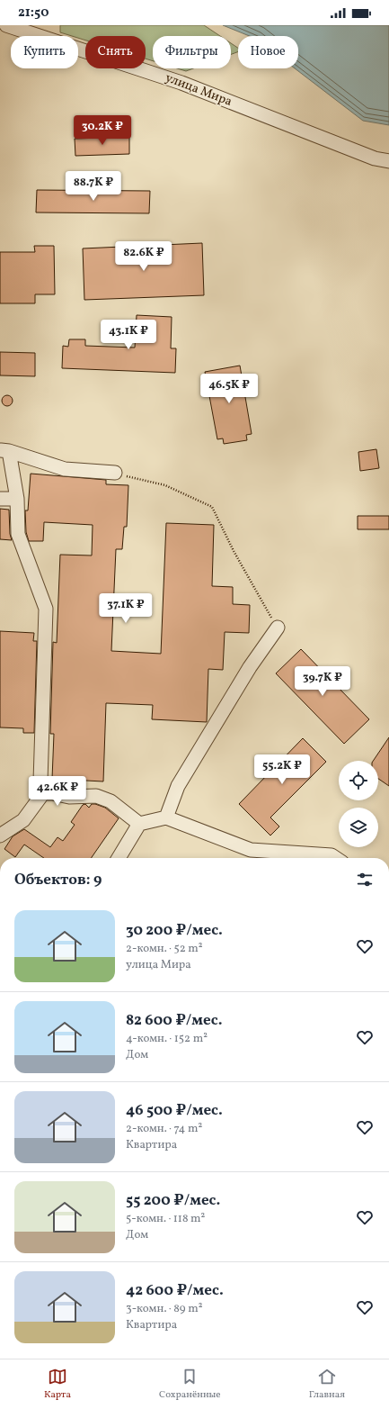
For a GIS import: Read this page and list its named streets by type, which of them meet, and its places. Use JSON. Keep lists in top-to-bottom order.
{
  "streets": {
    "street": ["улица Мира"]
  },
  "page": {
    "status": "21:50",
    "chip": [
      "Купить",
      "Снять",
      "Фильтры",
      "Новое"
    ],
    "price": [
      "30.2K ₽",
      "88.7K ₽",
      "82.6K ₽",
      "43.1K ₽",
      "46.5K ₽",
      "37.1K ₽",
      "39.7K ₽",
      "55.2K ₽",
      "42.6K ₽"
    ],
    "heading": "Объектов: 9",
    "list": [
      {
        "name": "30 200 ₽/мес.",
        "note": "2-комн. · 52 m² · улица Мира"
      },
      {
        "name": "82 600 ₽/мес.",
        "note": "4-комн. · 152 m² · Дом"
      },
      {
        "name": "46 500 ₽/мес.",
        "note": "2-комн. · 74 m² · Квартира"
      },
      {
        "name": "55 200 ₽/мес.",
        "note": "5-комн. · 118 m² · Дом"
      },
      {
        "name": "42 600 ₽/мес.",
        "note": "3-комн. · 89 m² · Квартира"
      }
    ],
    "tabs": ["Карта", "Сохранённые", "Главная"]
  }
}
